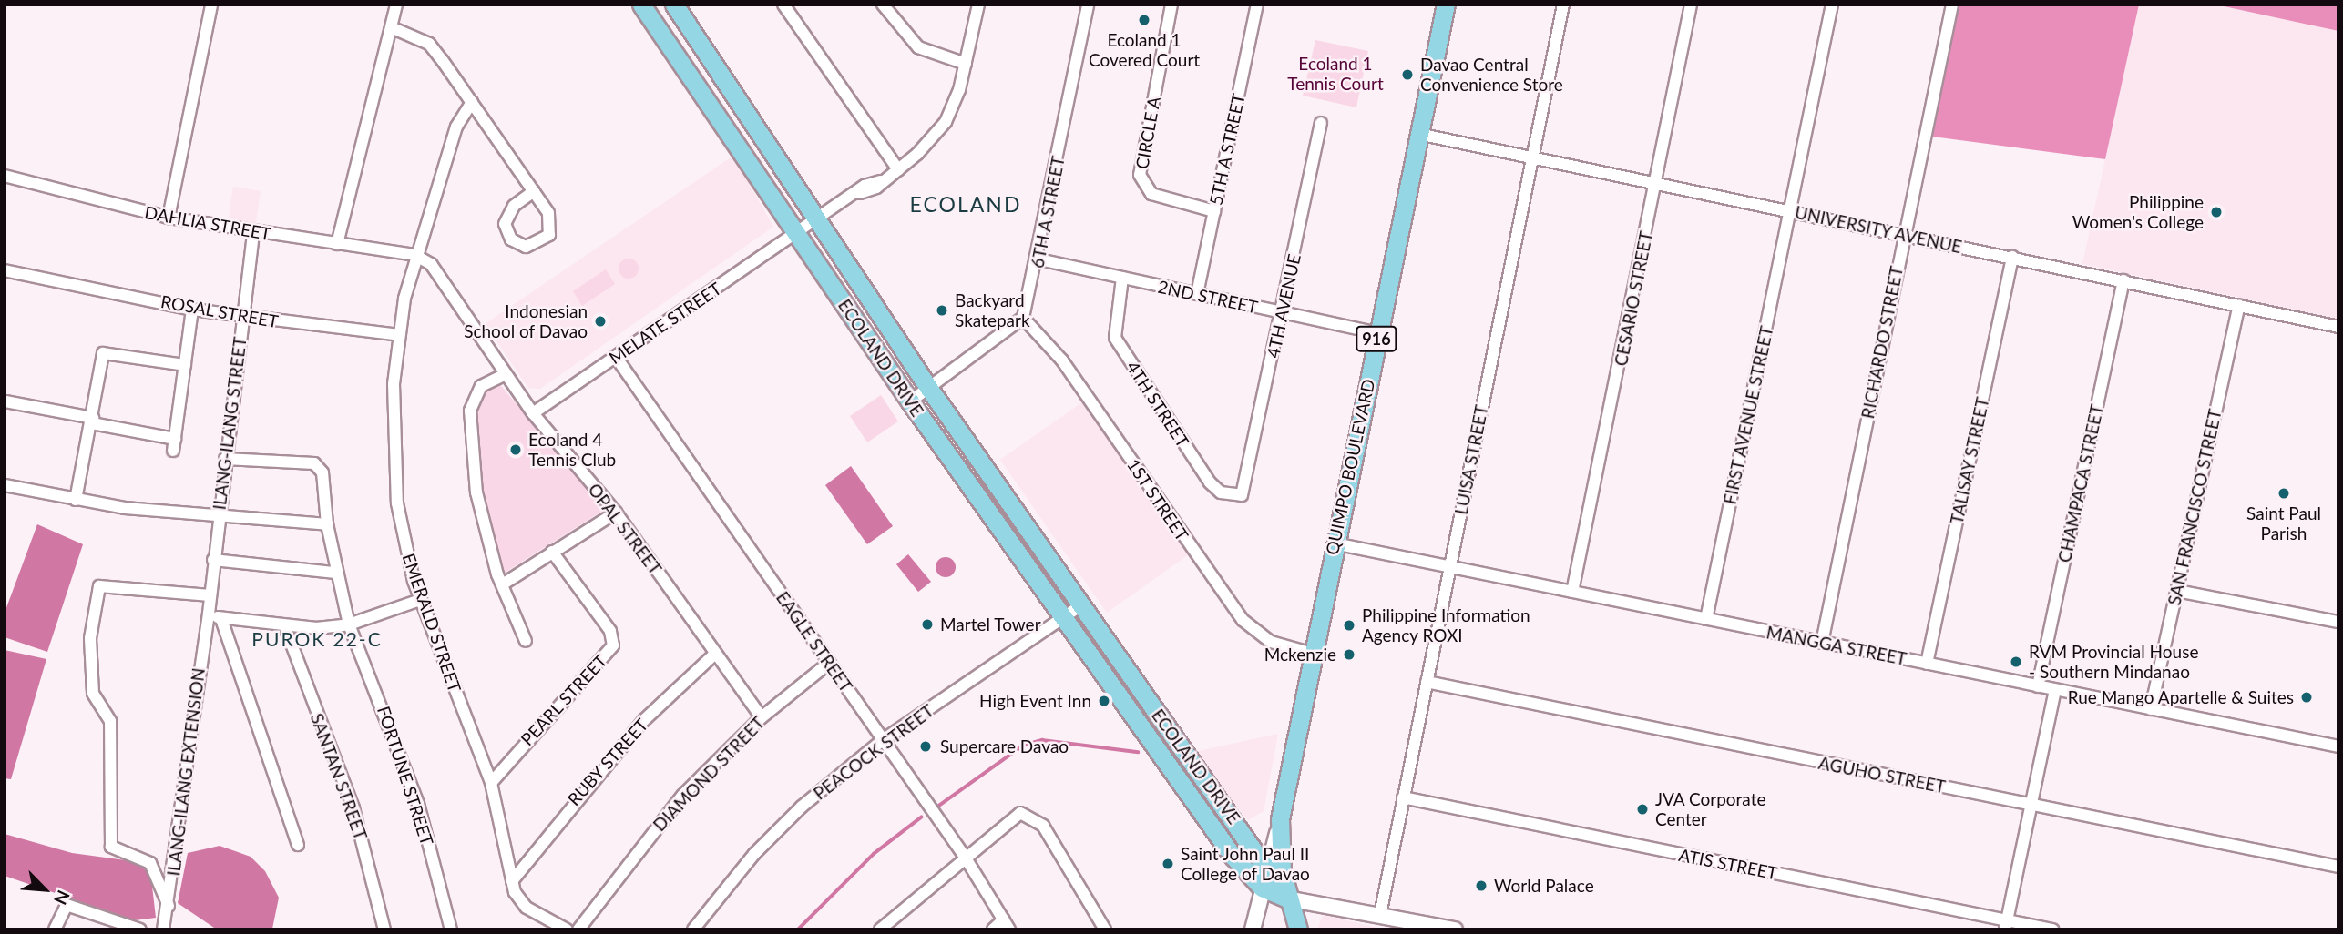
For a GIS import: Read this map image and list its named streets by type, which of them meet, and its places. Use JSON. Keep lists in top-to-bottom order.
{
  "streets": {
    "main road": ["916", "ECOLAND DRIVE", "QUIMPO BOULEVARD"],
    "street": [
      "CIRCLE A",
      "5TH A STREET",
      "6TH A STREET",
      "DAHLIA STREET",
      "UNIVERSITY AVENUE",
      "2ND STREET",
      "CESARIO STREET",
      "4TH AVENUE",
      "ROSAL STREET",
      "MELATE STREET",
      "RICHARDO STREET",
      "4TH STREET",
      "FIRST AVENUE STREET",
      "ILANG-ILANG STREET",
      "LUISA STREET",
      "TALISAY STREET",
      "CHAMPACA STREET",
      "1ST STREET",
      "SAN FRANCISCO STREET",
      "OPAL STREET",
      "EMERALD STREET",
      "EAGLE STREET",
      "MANGGA STREET",
      "PEARL STREET",
      "PEACOCK STREET",
      "RUBY STREET",
      "ILANG-ILANG EXTENSION",
      "DIAMOND STREET",
      "AGUHO STREET",
      "FORTUNE STREET",
      "SANTAN STREET",
      "ATIS STREET"
    ]
  },
  "crossings": [
    ["CIRCLE A", "5TH A STREET"],
    ["5TH A STREET", "2ND STREET"],
    ["6TH A STREET", "2ND STREET"],
    ["6TH A STREET", "1ST STREET"],
    ["DAHLIA STREET", "ILANG-ILANG STREET"],
    ["DAHLIA STREET", "OPAL STREET"],
    ["DAHLIA STREET", "EMERALD STREET"],
    ["UNIVERSITY AVENUE", "CESARIO STREET"],
    ["UNIVERSITY AVENUE", "RICHARDO STREET"],
    ["UNIVERSITY AVENUE", "FIRST AVENUE STREET"],
    ["UNIVERSITY AVENUE", "LUISA STREET"],
    ["UNIVERSITY AVENUE", "TALISAY STREET"],
    ["UNIVERSITY AVENUE", "QUIMPO BOULEVARD"],
    ["UNIVERSITY AVENUE", "CHAMPACA STREET"],
    ["UNIVERSITY AVENUE", "SAN FRANCISCO STREET"],
    ["2ND STREET", "4TH AVENUE"],
    ["2ND STREET", "4TH STREET"],
    ["2ND STREET", "QUIMPO BOULEVARD"],
    ["CESARIO STREET", "MANGGA STREET"],
    ["4TH AVENUE", "4TH STREET"],
    ["ROSAL STREET", "ILANG-ILANG STREET"],
    ["ROSAL STREET", "EMERALD STREET"],
    ["MELATE STREET", "ECOLAND DRIVE"],
    ["MELATE STREET", "OPAL STREET"],
    ["MELATE STREET", "EAGLE STREET"],
    ["RICHARDO STREET", "MANGGA STREET"],
    ["ECOLAND DRIVE", "QUIMPO BOULEVARD"],
    ["ECOLAND DRIVE", "PEACOCK STREET"],
    ["FIRST AVENUE STREET", "MANGGA STREET"],
    ["ILANG-ILANG STREET", "ILANG-ILANG EXTENSION"],
    ["ILANG-ILANG STREET", "FORTUNE STREET"],
    ["LUISA STREET", "MANGGA STREET"],
    ["LUISA STREET", "AGUHO STREET"],
    ["LUISA STREET", "ATIS STREET"],
    ["TALISAY STREET", "MANGGA STREET"],
    ["QUIMPO BOULEVARD", "1ST STREET"],
    ["QUIMPO BOULEVARD", "MANGGA STREET"],
    ["CHAMPACA STREET", "MANGGA STREET"],
    ["SAN FRANCISCO STREET", "MANGGA STREET"],
    ["OPAL STREET", "EMERALD STREET"],
    ["OPAL STREET", "RUBY STREET"],
    ["OPAL STREET", "DIAMOND STREET"],
    ["EMERALD STREET", "PEARL STREET"],
    ["EMERALD STREET", "RUBY STREET"],
    ["EAGLE STREET", "PEACOCK STREET"],
    ["EAGLE STREET", "DIAMOND STREET"]
  ],
  "districts": ["ECOLAND", "PUROK 22-C"],
  "parks": ["Ecoland 1 Tennis Court"],
  "places": [
    "Ecoland 1 Covered Court",
    "Davao Central Convenience Store",
    "Philippine Women's College",
    "Backyard Skatepark",
    "Indonesian School of Davao",
    "Ecoland 4 Tennis Club",
    "Saint Paul Parish",
    "Martel Tower",
    "Philippine Information Agency ROXI",
    "Mckenzie",
    "RVM Provincial House - Southern Mindanao",
    "Rue Mango Apartelle & Suites",
    "High Event Inn",
    "Supercare Davao",
    "JVA Corporate Center",
    "Saint John Paul II College of Davao",
    "World Palace"
  ],
  "north": "bottom right"
}
